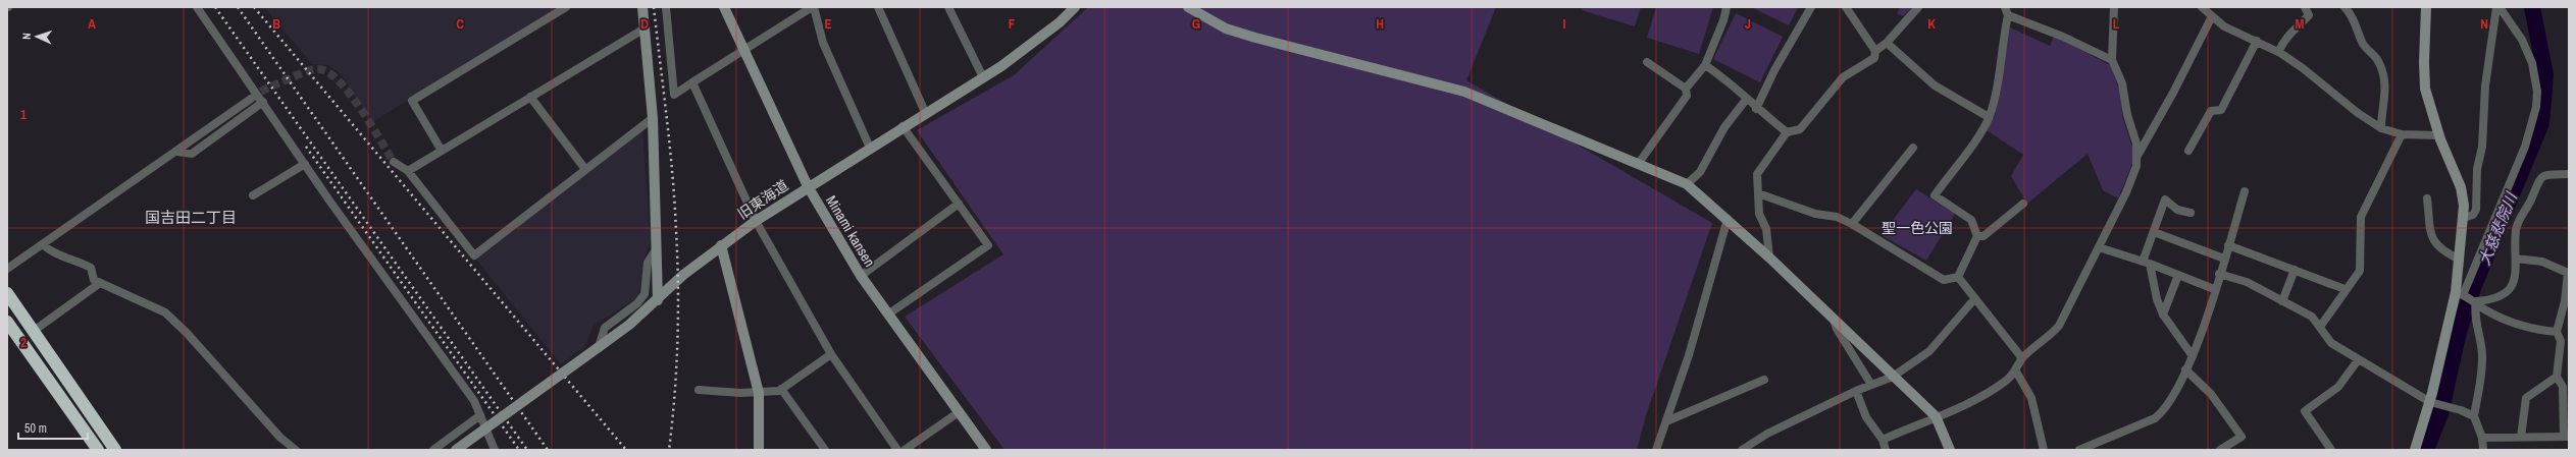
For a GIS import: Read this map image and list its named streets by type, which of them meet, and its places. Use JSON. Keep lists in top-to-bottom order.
{
  "streets": {
    "street": ["旧東海道", "Minami kansen"]
  },
  "crossings": [
    ["旧東海道", "Minami kansen"]
  ],
  "districts": ["国吉田二丁目"],
  "water": ["大慈悲院川"],
  "parks": ["聖一色公園"],
  "scale_bar": "50 m",
  "north": "left",
  "grid": {
    "columns": [
      "A",
      "B",
      "C",
      "D",
      "E",
      "F",
      "G",
      "H",
      "I",
      "J",
      "K",
      "L",
      "M",
      "N"
    ],
    "rows": ["1", "2"]
  }
}
